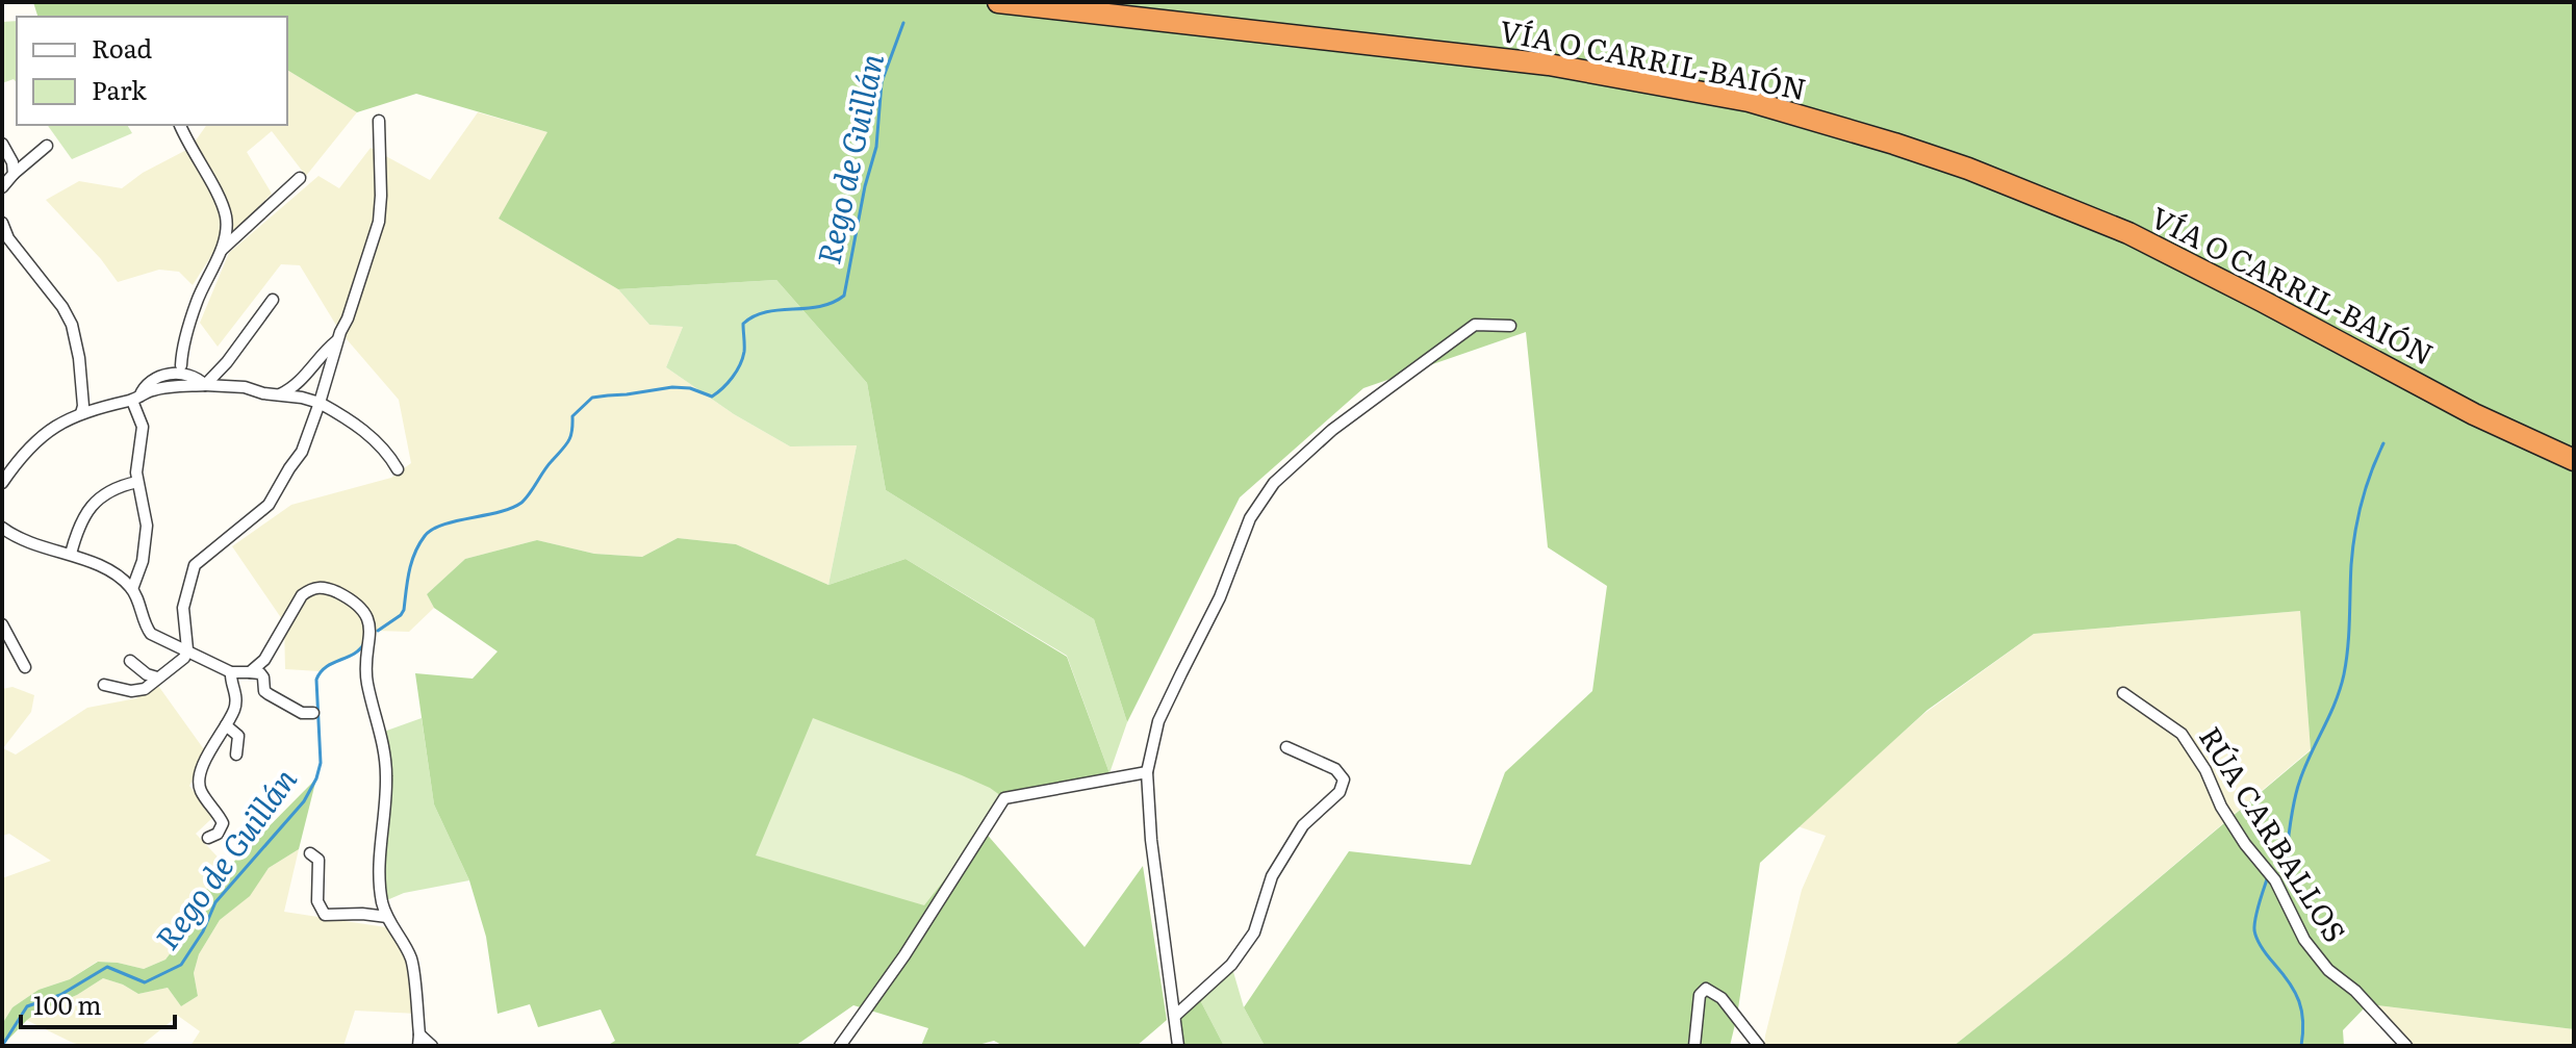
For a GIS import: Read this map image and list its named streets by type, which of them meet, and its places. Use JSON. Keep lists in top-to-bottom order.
{
  "streets": {
    "highway": ["VÍA O CARRIL-BAIÓN"],
    "street": ["RÚA CARBALLOS"]
  },
  "water": ["Rego de Guillán"],
  "legend": ["Road", "Park"],
  "scale_bar": "100 m"
}
